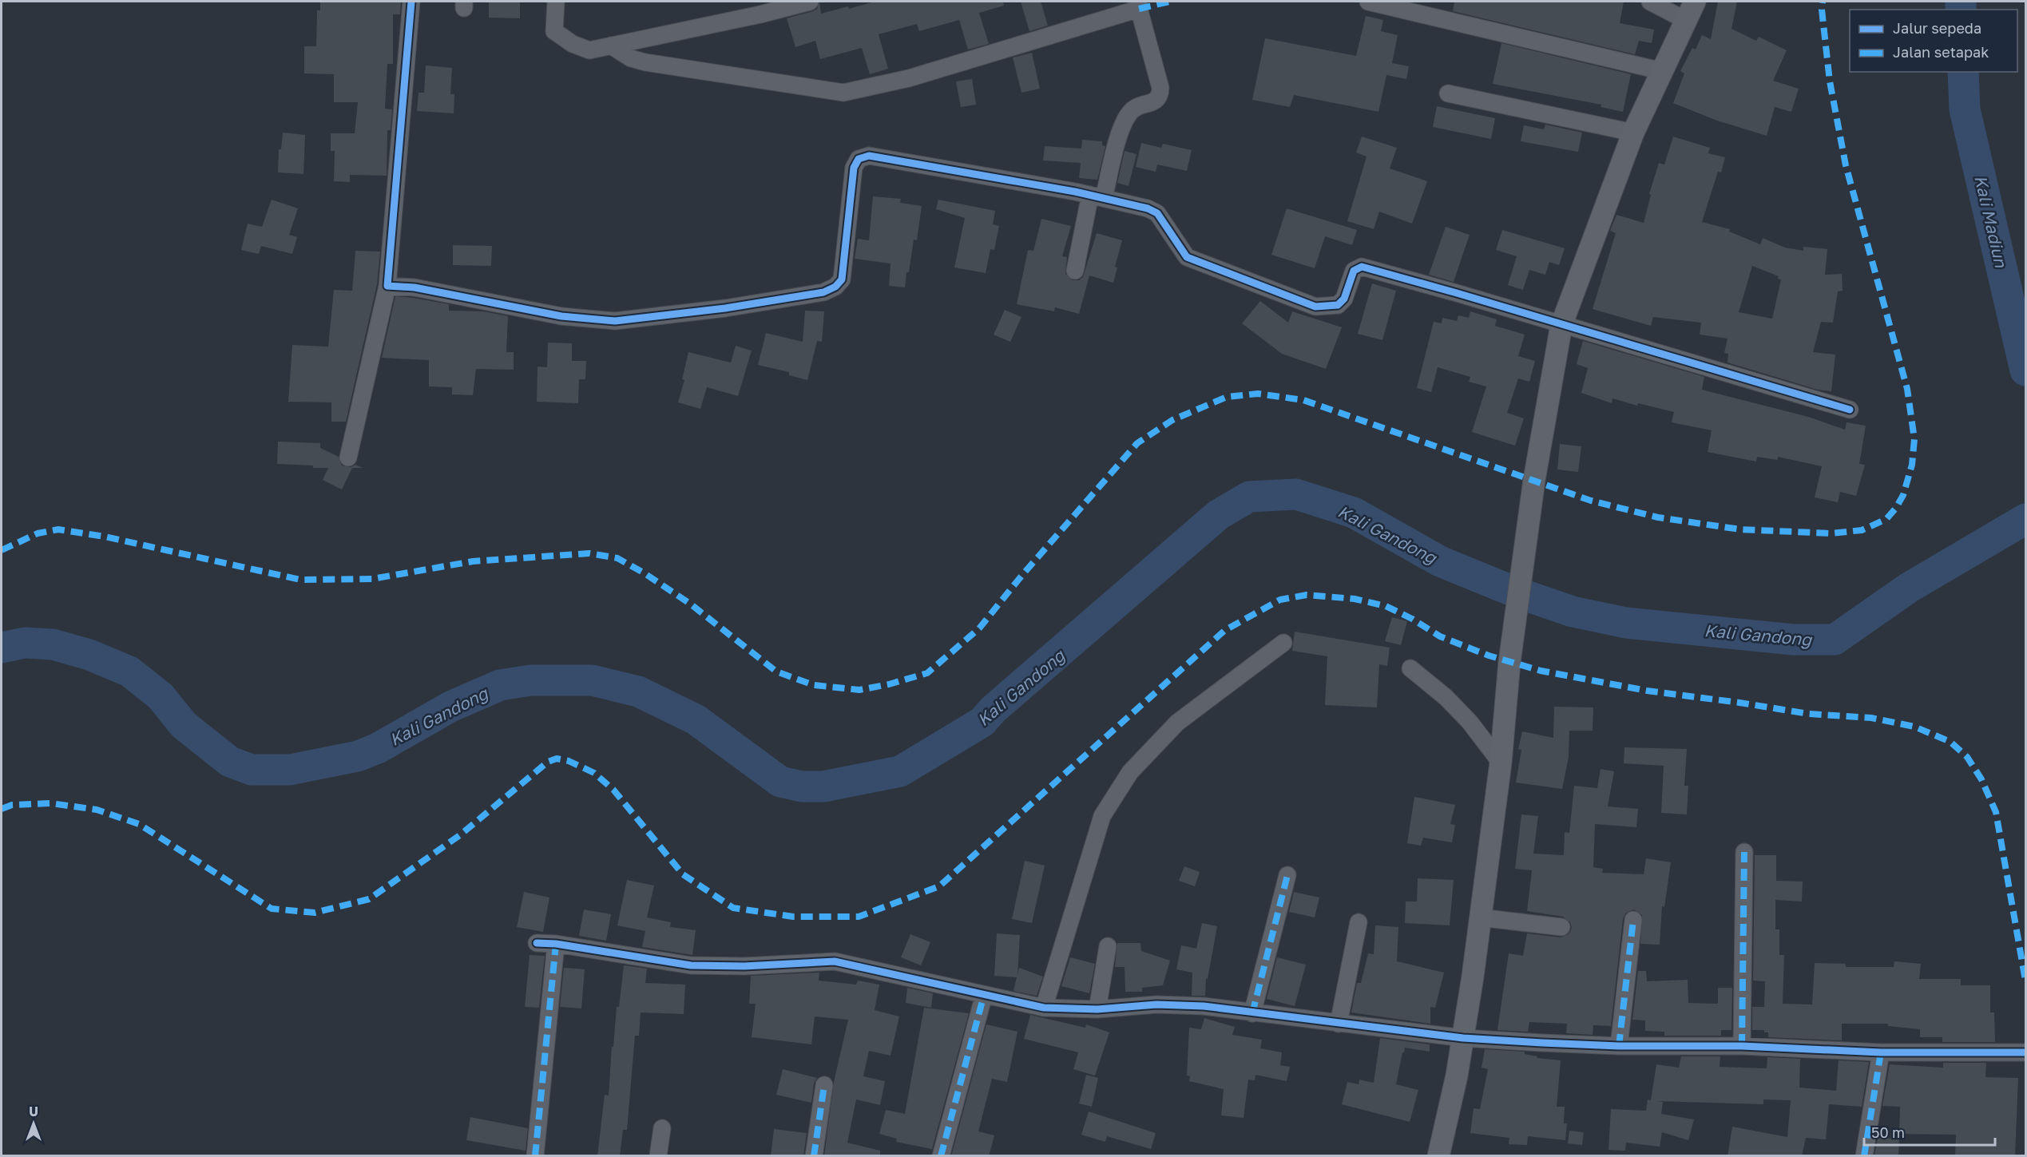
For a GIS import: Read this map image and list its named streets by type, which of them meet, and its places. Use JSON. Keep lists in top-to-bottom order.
{
  "water": ["Kali Madiun", "Kali Gandong"],
  "legend": ["Jalur sepeda", "Jalan setapak"],
  "scale_bar": "50 m",
  "north": "top"
}
